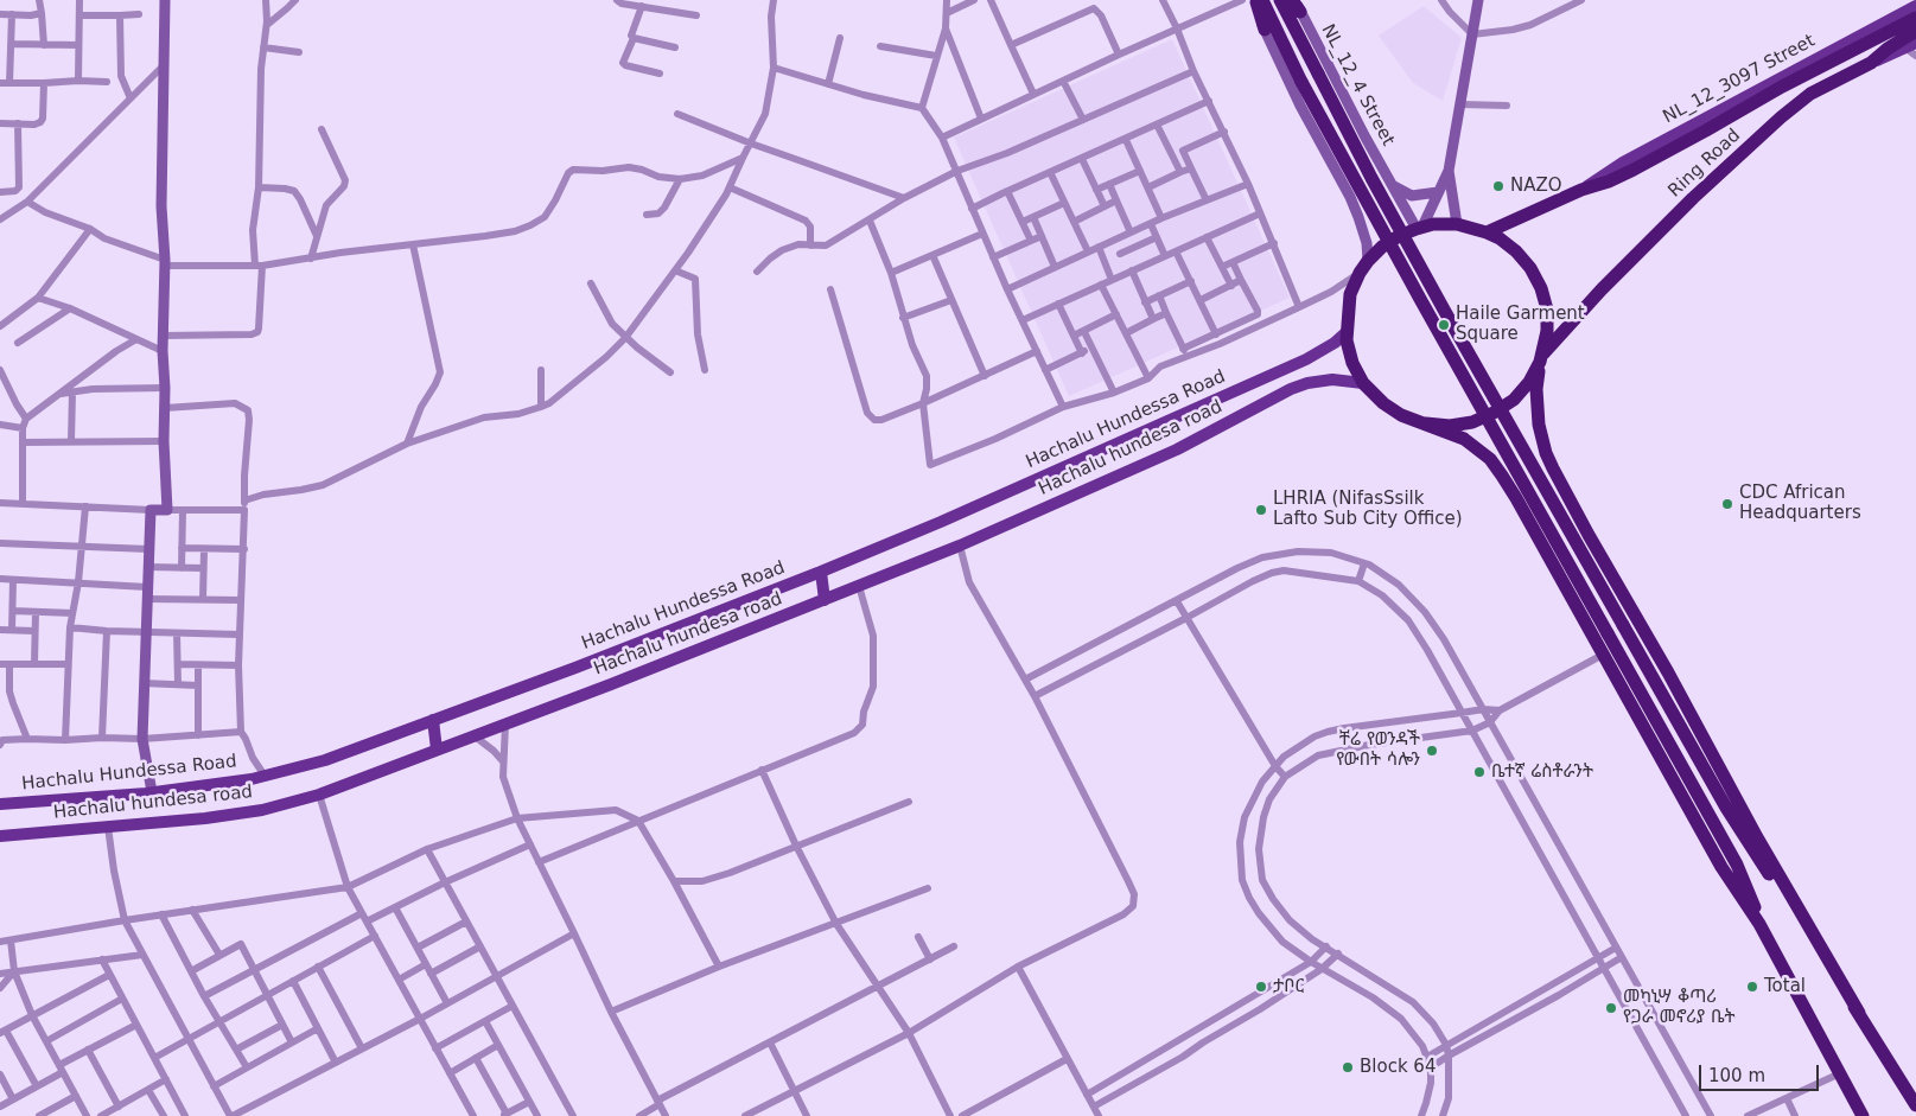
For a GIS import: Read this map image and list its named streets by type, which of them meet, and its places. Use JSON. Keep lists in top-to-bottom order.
{
  "streets": {
    "highway": ["Ring Road"],
    "main road": ["NL_12_3097 Street", "Hachalu Hundessa Road", "Hachalu hundesa road"],
    "street": ["NL_12_4 Street"]
  },
  "crossings": [
    ["NL_12_3097 Street", "Ring Road"],
    ["NL_12_4 Street", "Ring Road"],
    ["NL_12_4 Street", "Hachalu Hundessa Road"],
    ["NL_12_4 Street", "Hachalu hundesa road"],
    ["Ring Road", "Hachalu Hundessa Road"],
    ["Ring Road", "Hachalu hundesa road"],
    ["Hachalu Hundessa Road", "Hachalu hundesa road"]
  ],
  "places": [
    "NAZO",
    "Haile Garment Square",
    "CDC African Headquarters",
    "LHRIA (NifasSsilk Lafto Sub City Office)",
    "ቸሬ የወንዳች የውበት ሳሎን",
    "ቤተኛ ሬስቶራንት",
    "ታቦር",
    "Total",
    "መካኒሣ ቆጣሪ የጋራ መኖሪያ ቤት",
    "Block 64"
  ],
  "scale_bar": "100 m"
}
